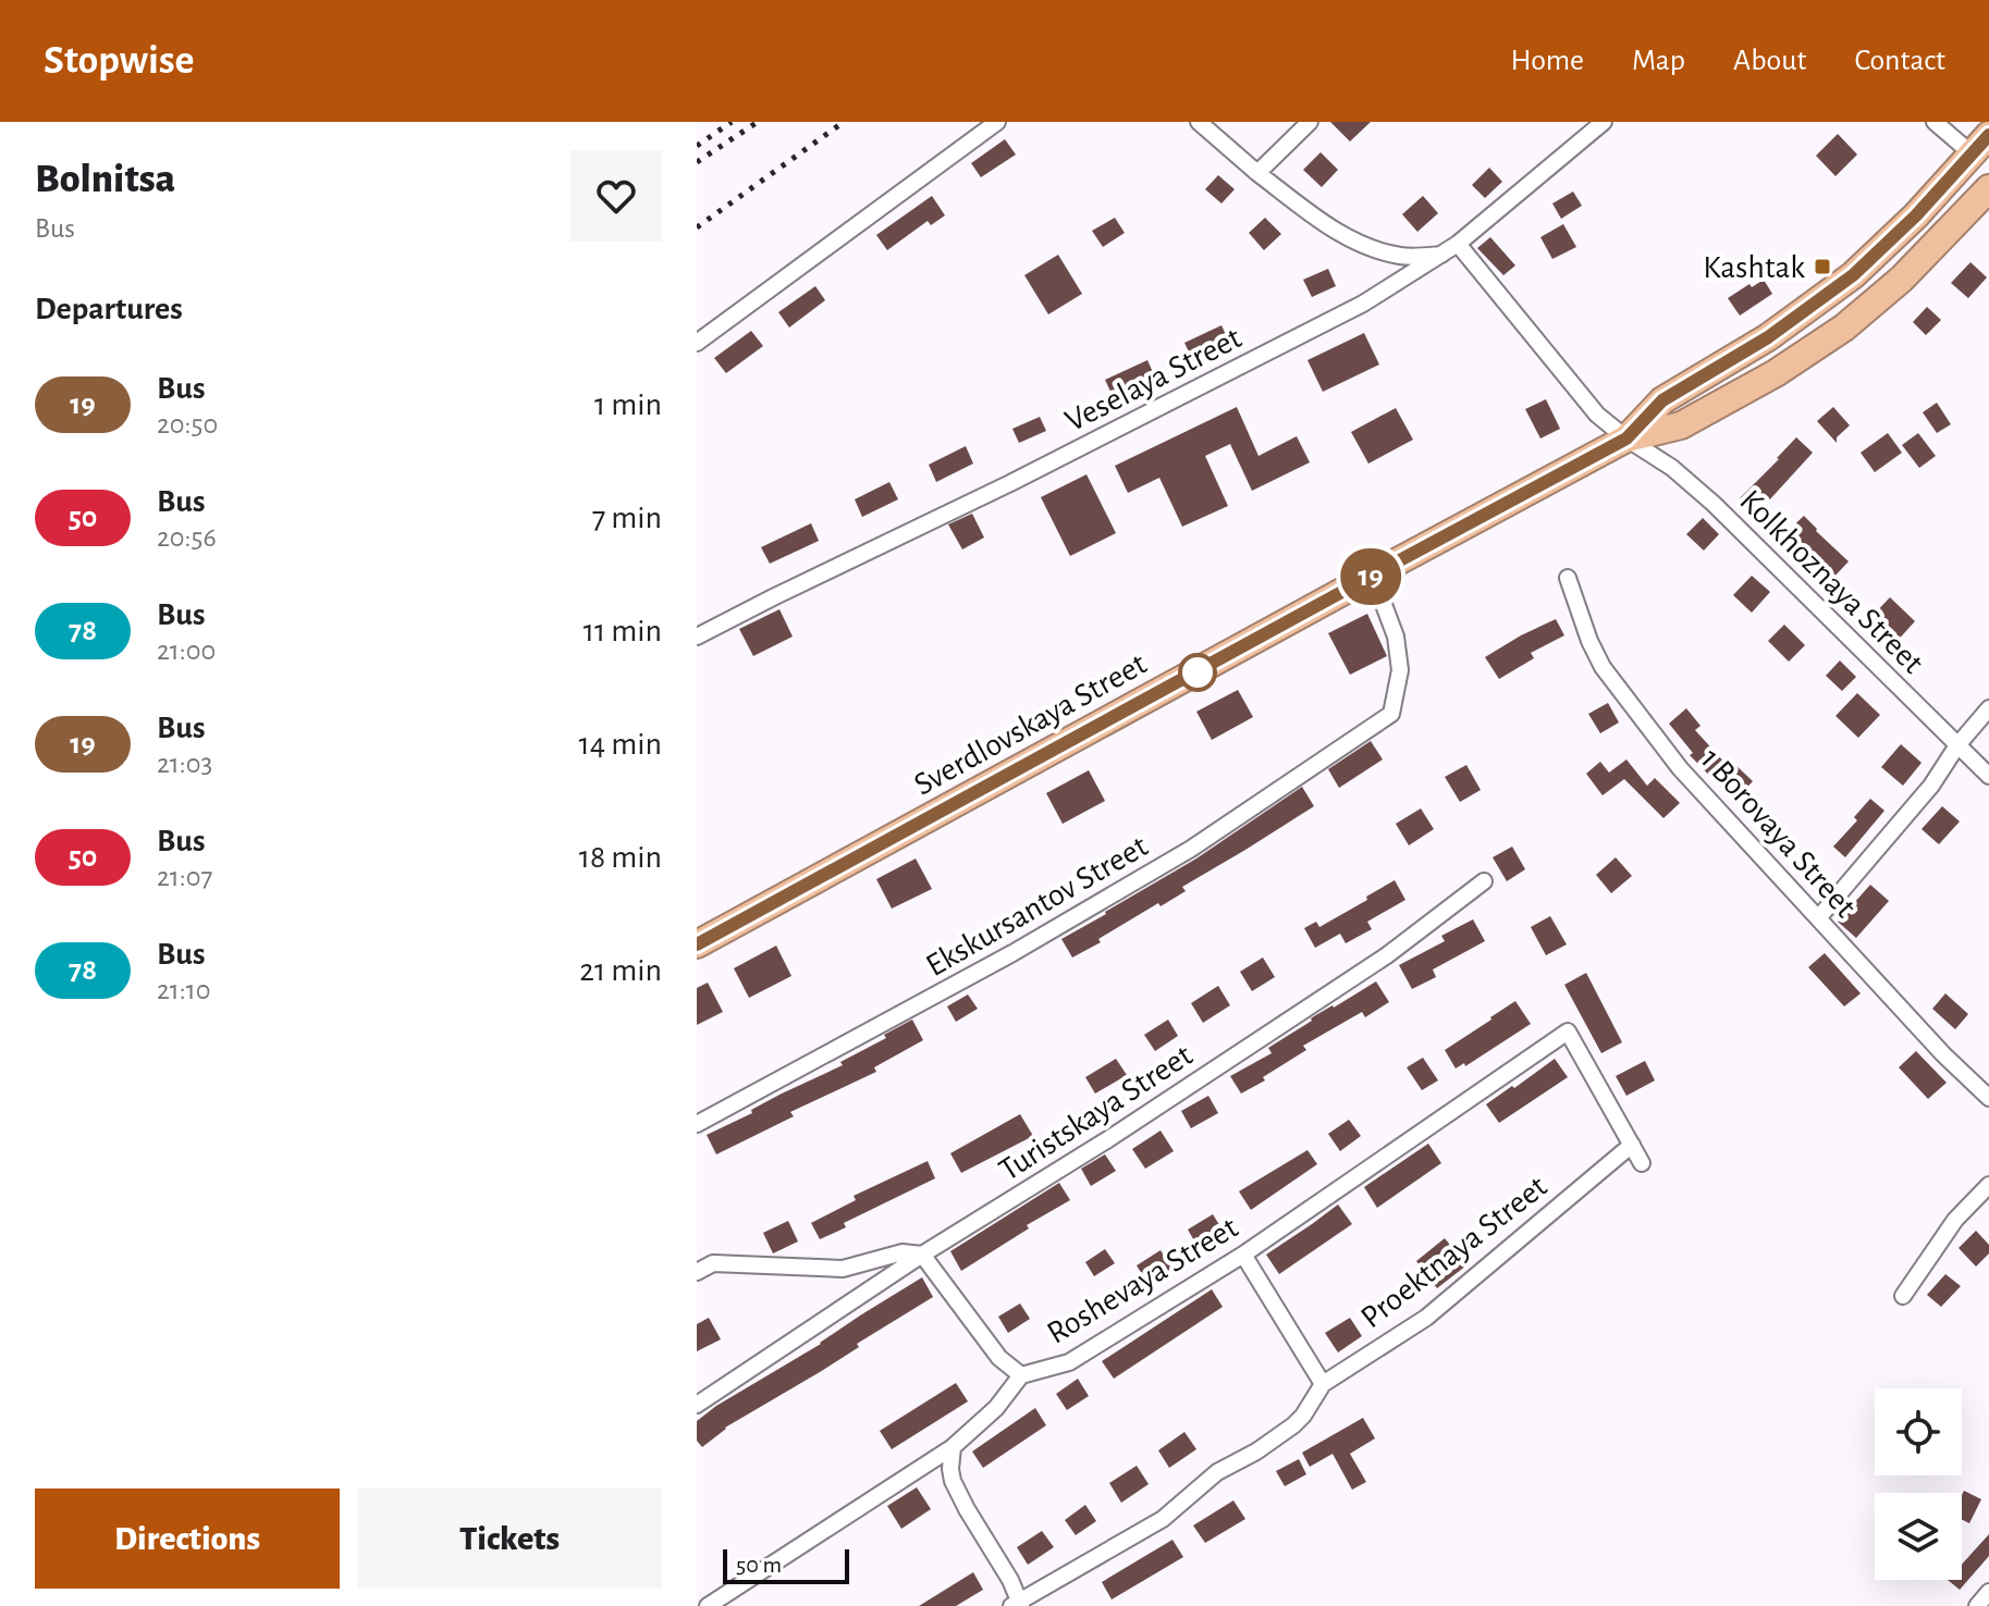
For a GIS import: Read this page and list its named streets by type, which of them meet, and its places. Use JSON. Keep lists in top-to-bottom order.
{
  "streets": {
    "highway": ["Sverdlovskaya Street"],
    "street": [
      "Veselaya Street",
      "Kolkhoznaya Street",
      "1 Borovaya Street",
      "Ekskursantov Street",
      "Turistskaya Street",
      "Proektnaya Street",
      "Roshevaya Street"
    ]
  },
  "crossings": [
    ["Veselaya Street", "Kolkhoznaya Street"],
    ["Kolkhoznaya Street", "Sverdlovskaya Street"],
    ["Sverdlovskaya Street", "Ekskursantov Street"],
    ["Proektnaya Street", "Roshevaya Street"]
  ],
  "places": {
    "transit": ["Kashtak"]
  },
  "lines": ["bus line 19"],
  "scale_bar": "50 m",
  "page": {
    "header": "Stopwise",
    "nav": [
      "Home",
      "Map",
      "About",
      "Contact"
    ],
    "heading": [
      ["Bolnitsa", "Bus"],
      "Departures"
    ],
    "on_map": "19",
    "list": [
      {
        "mark": "19",
        "name": "Bus",
        "note": "20:50",
        "value": "1 min"
      },
      {
        "mark": "50",
        "name": "Bus",
        "note": "20:56",
        "value": "7 min"
      },
      {
        "mark": "78",
        "name": "Bus",
        "note": "21:00",
        "value": "11 min"
      },
      {
        "mark": "19",
        "name": "Bus",
        "note": "21:03",
        "value": "14 min"
      },
      {
        "mark": "50",
        "name": "Bus",
        "note": "21:07",
        "value": "18 min"
      },
      {
        "mark": "78",
        "name": "Bus",
        "note": "21:10",
        "value": "21 min"
      }
    ],
    "buttons": ["Directions", "Tickets"],
    "scale": "50 m"
  }
}
